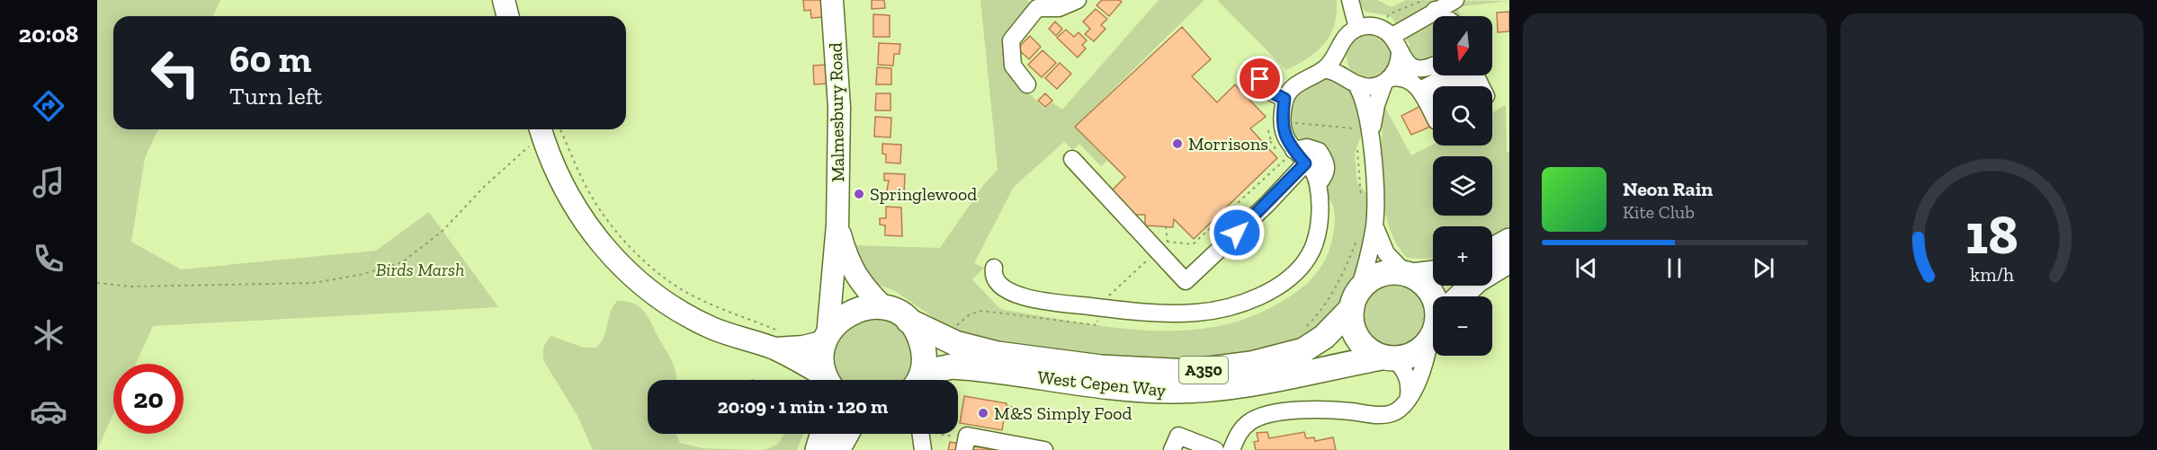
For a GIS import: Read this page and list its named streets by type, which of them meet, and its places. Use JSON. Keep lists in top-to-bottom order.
{
  "streets": {
    "highway": ["A350", "West Cepen Way"],
    "main road": ["Malmesbury Road"]
  },
  "crossings": [
    ["Malmesbury Road", "A350"],
    ["A350", "West Cepen Way"]
  ],
  "parks": ["Birds Marsh"],
  "places": ["Morrisons", "Springlewood", "M&S Simply Food"],
  "north": "bottom",
  "page": {
    "tabs": "20:08",
    "map_buttons": ["+", "−"],
    "turn": ["60 m", "Turn left"],
    "song": ["Neon Rain", "Kite Club"],
    "limit": "20",
    "trip": "20:09 · 1 min · 120 m",
    "gauge": ["18", "km/h"]
  }
}
